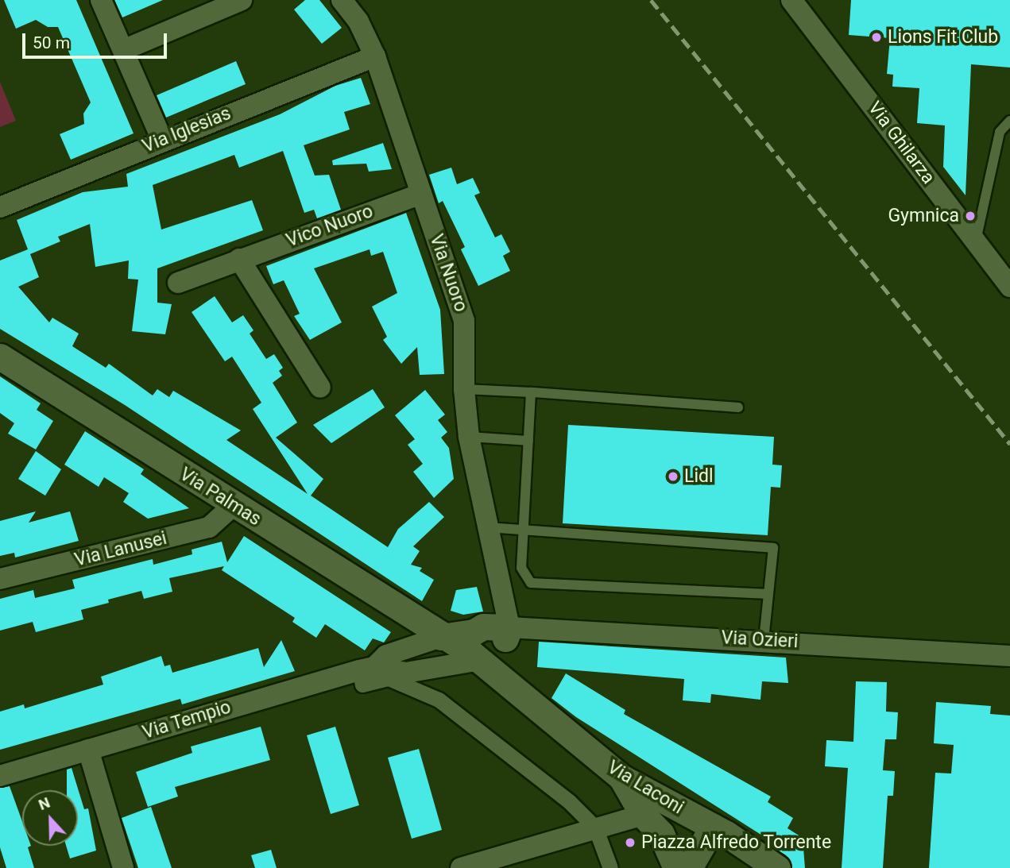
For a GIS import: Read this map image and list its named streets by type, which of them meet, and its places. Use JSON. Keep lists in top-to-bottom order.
{
  "streets": {
    "street": [
      "Via Iglesias",
      "Via Ghilarza",
      "Vico Nuoro",
      "Via Nuoro",
      "Via Palmas",
      "Via Lanusei",
      "Via Ozieri",
      "Via Tempio",
      "Via Laconi"
    ]
  },
  "crossings": [
    ["Via Iglesias", "Via Nuoro"],
    ["Vico Nuoro", "Via Nuoro"],
    ["Via Nuoro", "Via Ozieri"],
    ["Via Nuoro", "Via Tempio"],
    ["Via Nuoro", "Via Laconi"],
    ["Via Palmas", "Via Lanusei"],
    ["Via Palmas", "Via Tempio"],
    ["Via Ozieri", "Via Tempio"],
    ["Via Ozieri", "Via Laconi"],
    ["Via Tempio", "Via Laconi"]
  ],
  "places": [
    "Lions Fit Club",
    "Gymnica",
    "Lidl",
    "Piazza Alfredo Torrente"
  ],
  "scale_bar": "50 m",
  "north": "top"
}
